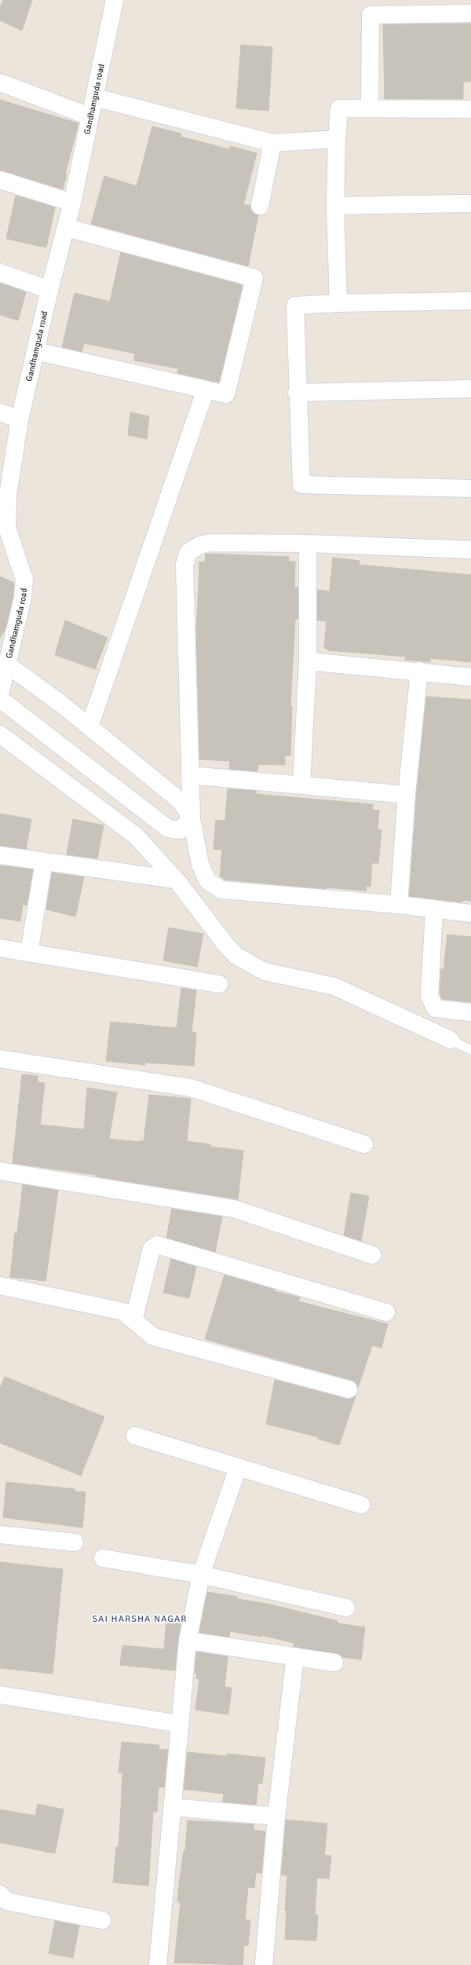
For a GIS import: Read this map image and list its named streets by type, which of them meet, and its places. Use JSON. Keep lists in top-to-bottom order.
{
  "streets": {
    "street": ["Gandhamguda road"]
  },
  "districts": ["SAI HARSHA NAGAR"]
}
